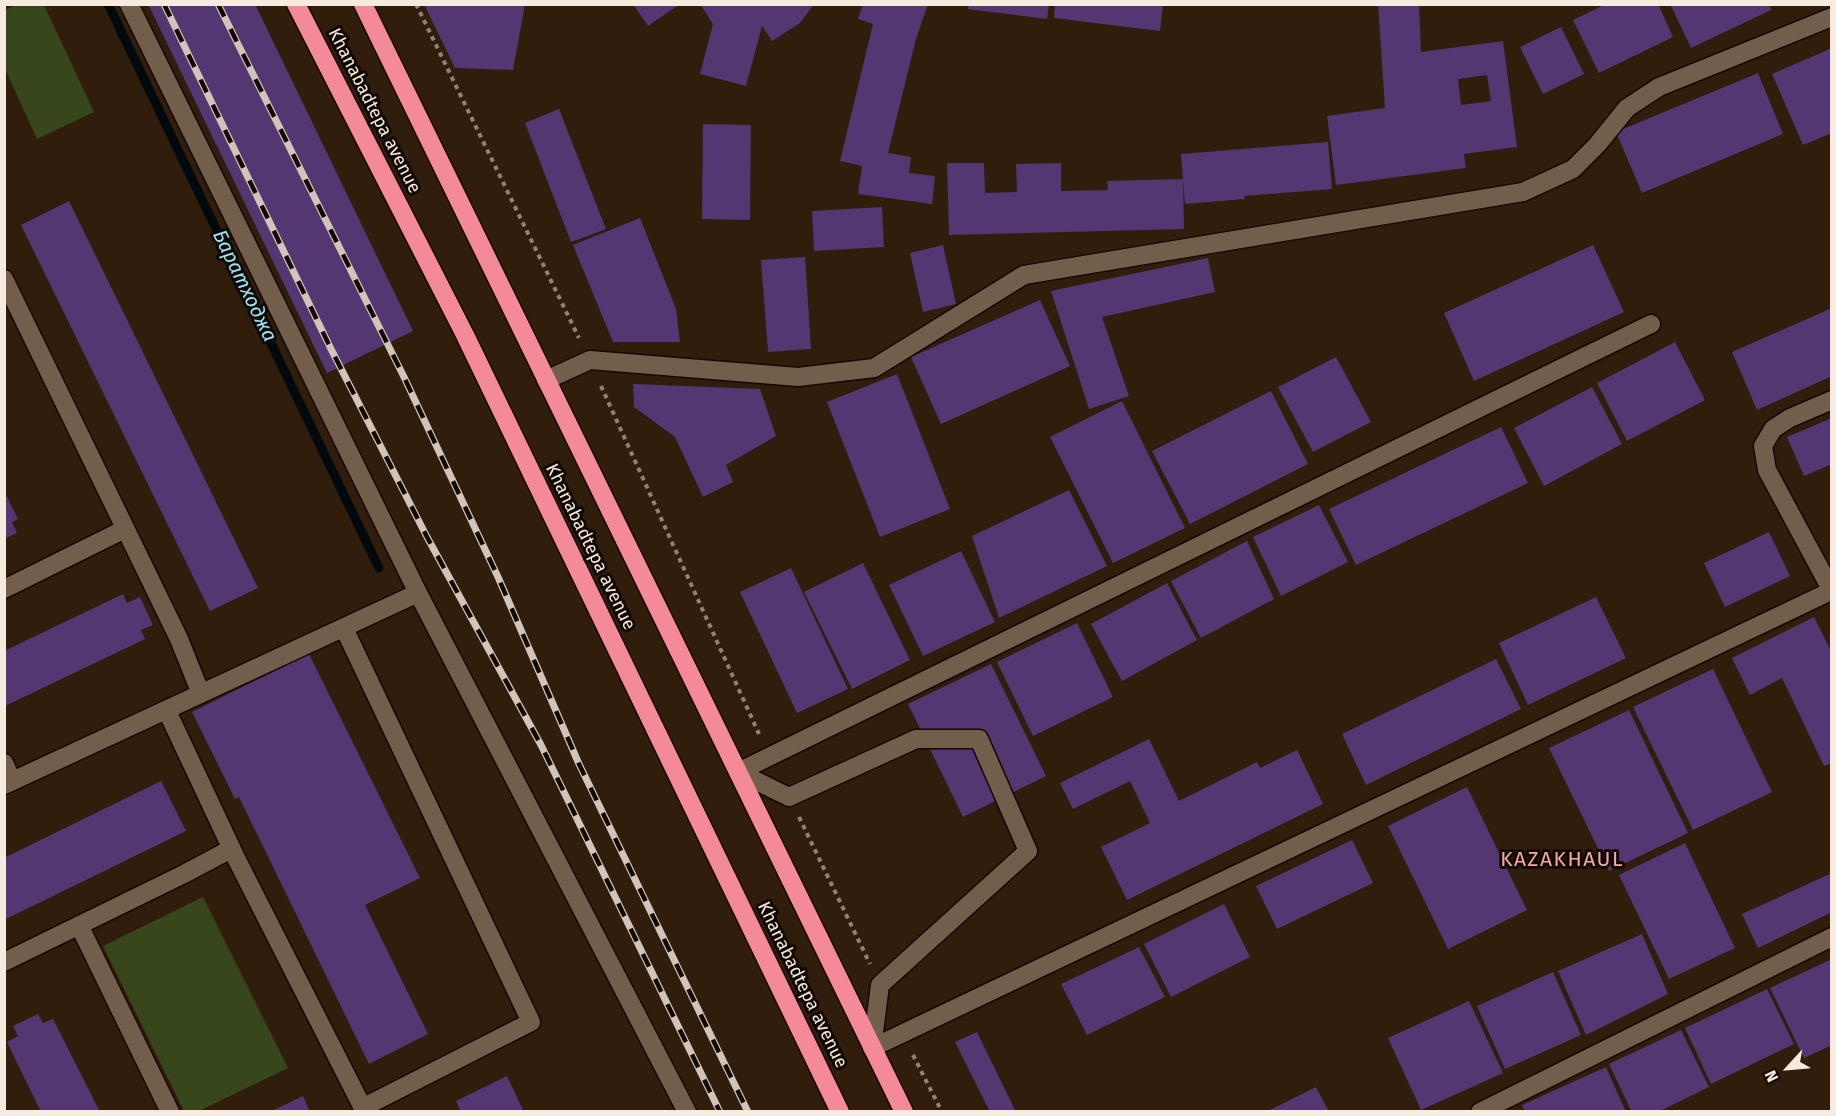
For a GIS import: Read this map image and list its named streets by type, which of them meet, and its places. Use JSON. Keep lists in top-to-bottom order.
{
  "streets": {
    "highway": ["Khanabadtepa avenue"]
  },
  "districts": ["KAZAKHAUL"],
  "water": ["Баратходжа"],
  "north": "bottom left"
}
